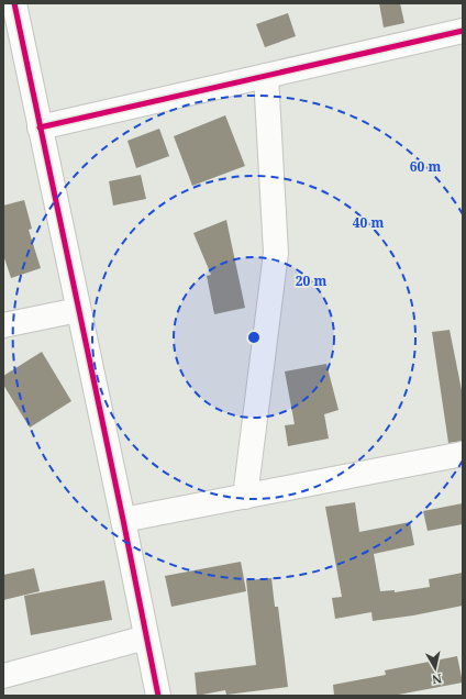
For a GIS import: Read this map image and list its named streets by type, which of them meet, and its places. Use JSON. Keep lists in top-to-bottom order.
{
  "north": "bottom",
  "rings": ["60 m", "40 m", "20 m"]
}
